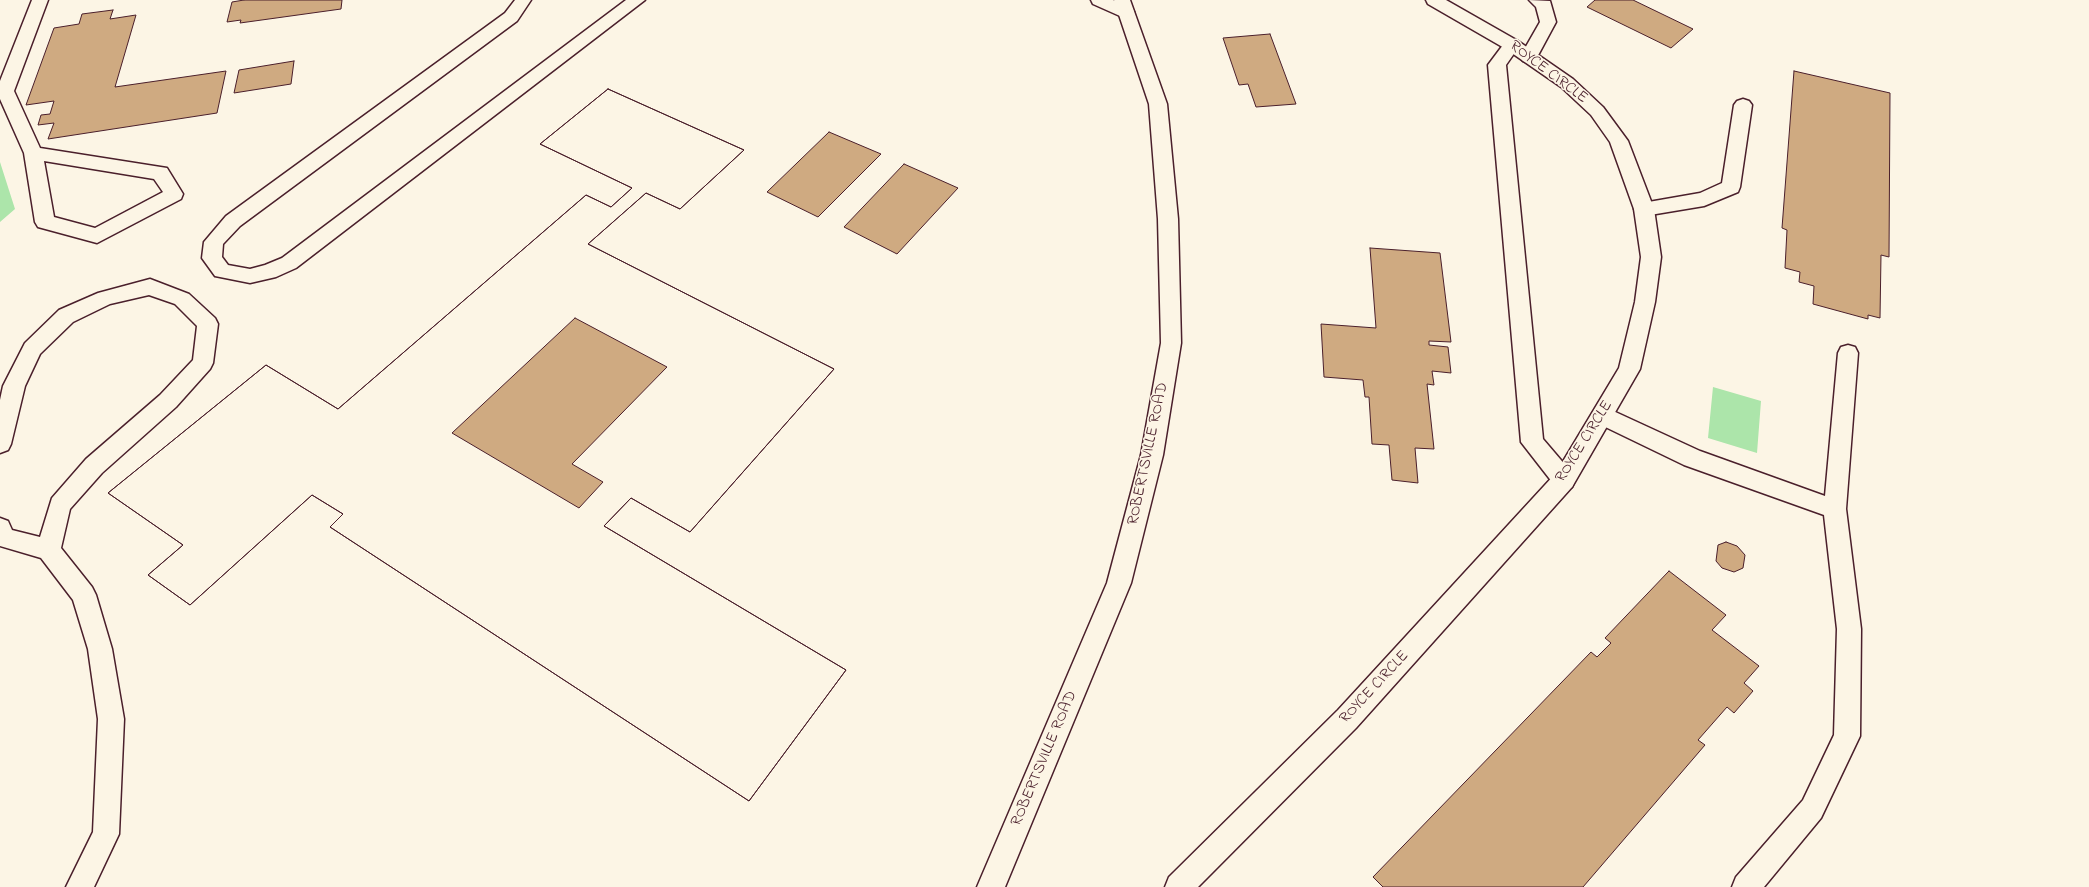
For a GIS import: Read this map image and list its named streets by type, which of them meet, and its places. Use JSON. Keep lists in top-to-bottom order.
{
  "streets": {
    "street": ["ROYCE CIRCLE", "ROBERTSVILLE ROAD"]
  }
}
